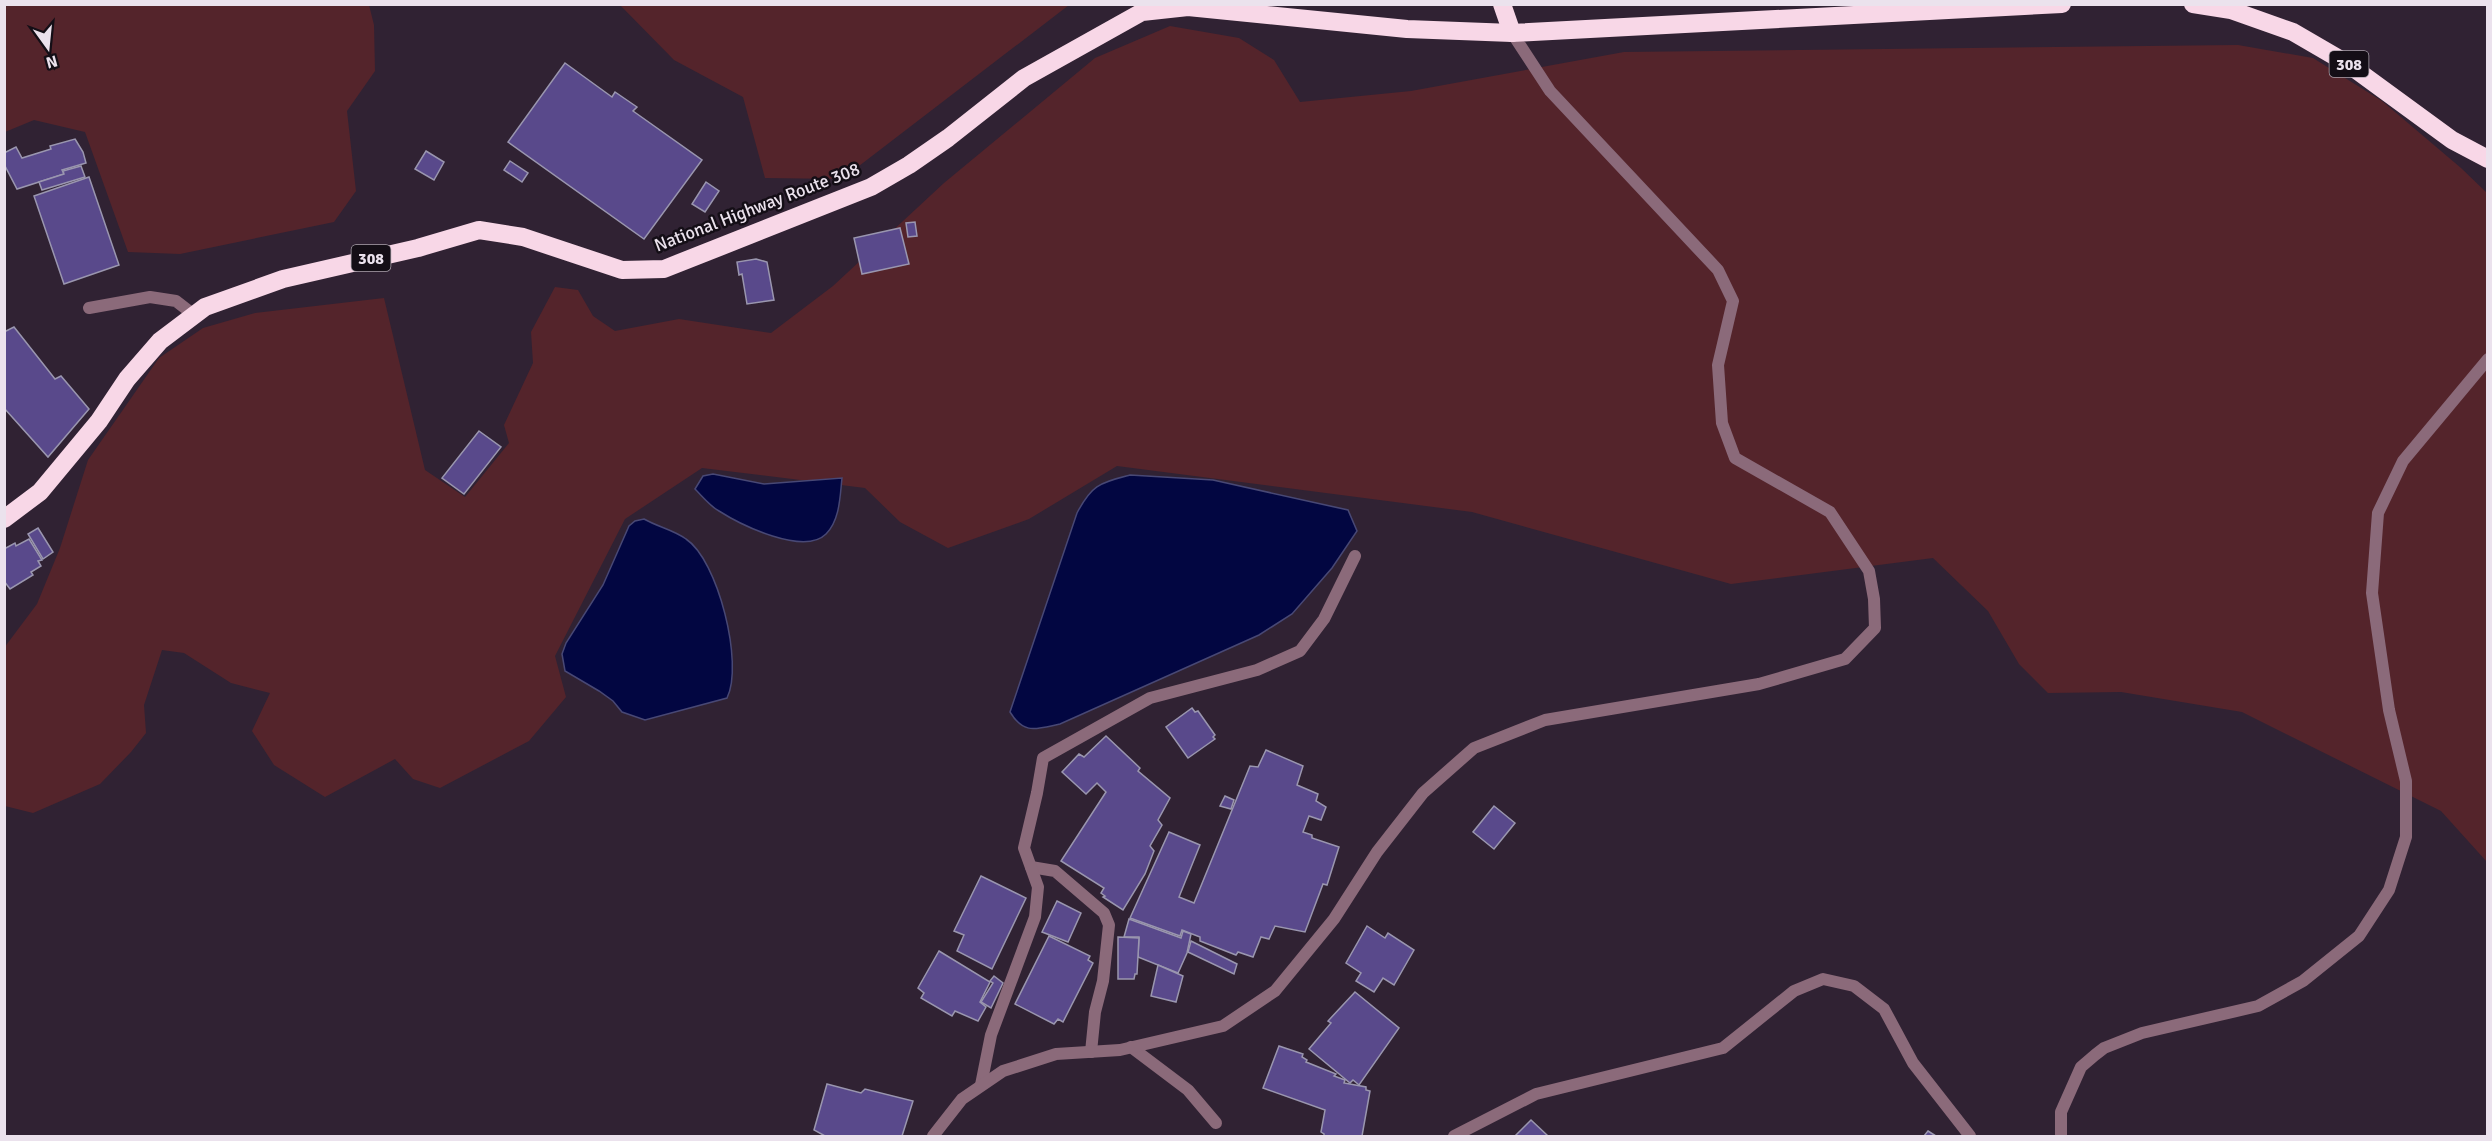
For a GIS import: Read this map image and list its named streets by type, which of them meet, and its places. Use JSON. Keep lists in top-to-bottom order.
{
  "streets": {
    "highway": ["308", "National Highway Route 308"]
  },
  "north": "bottom"
}
